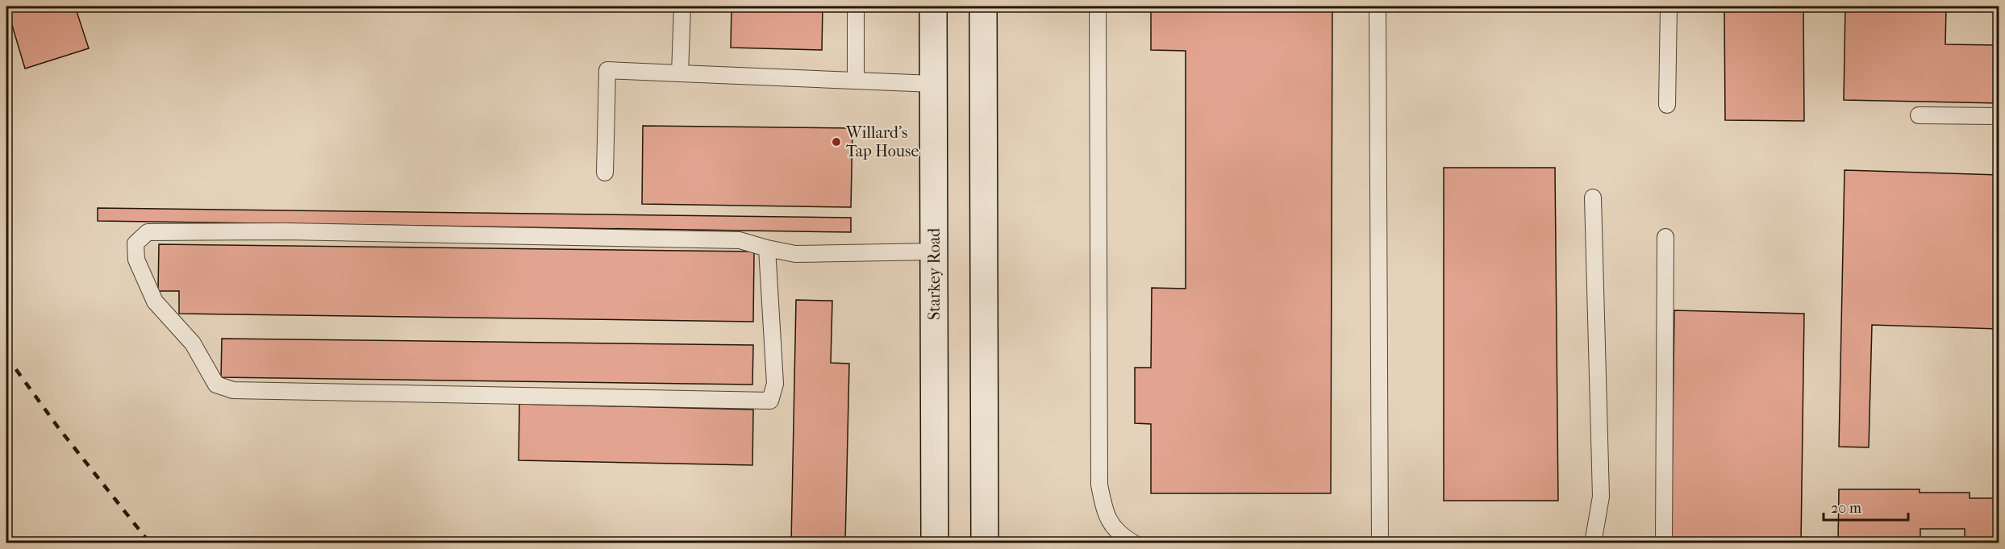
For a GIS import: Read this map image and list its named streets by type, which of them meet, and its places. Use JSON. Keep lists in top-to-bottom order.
{
  "streets": {
    "main road": ["Starkey Road"]
  },
  "places": ["Willard's Tap House"],
  "scale_bar": "20 m"
}
